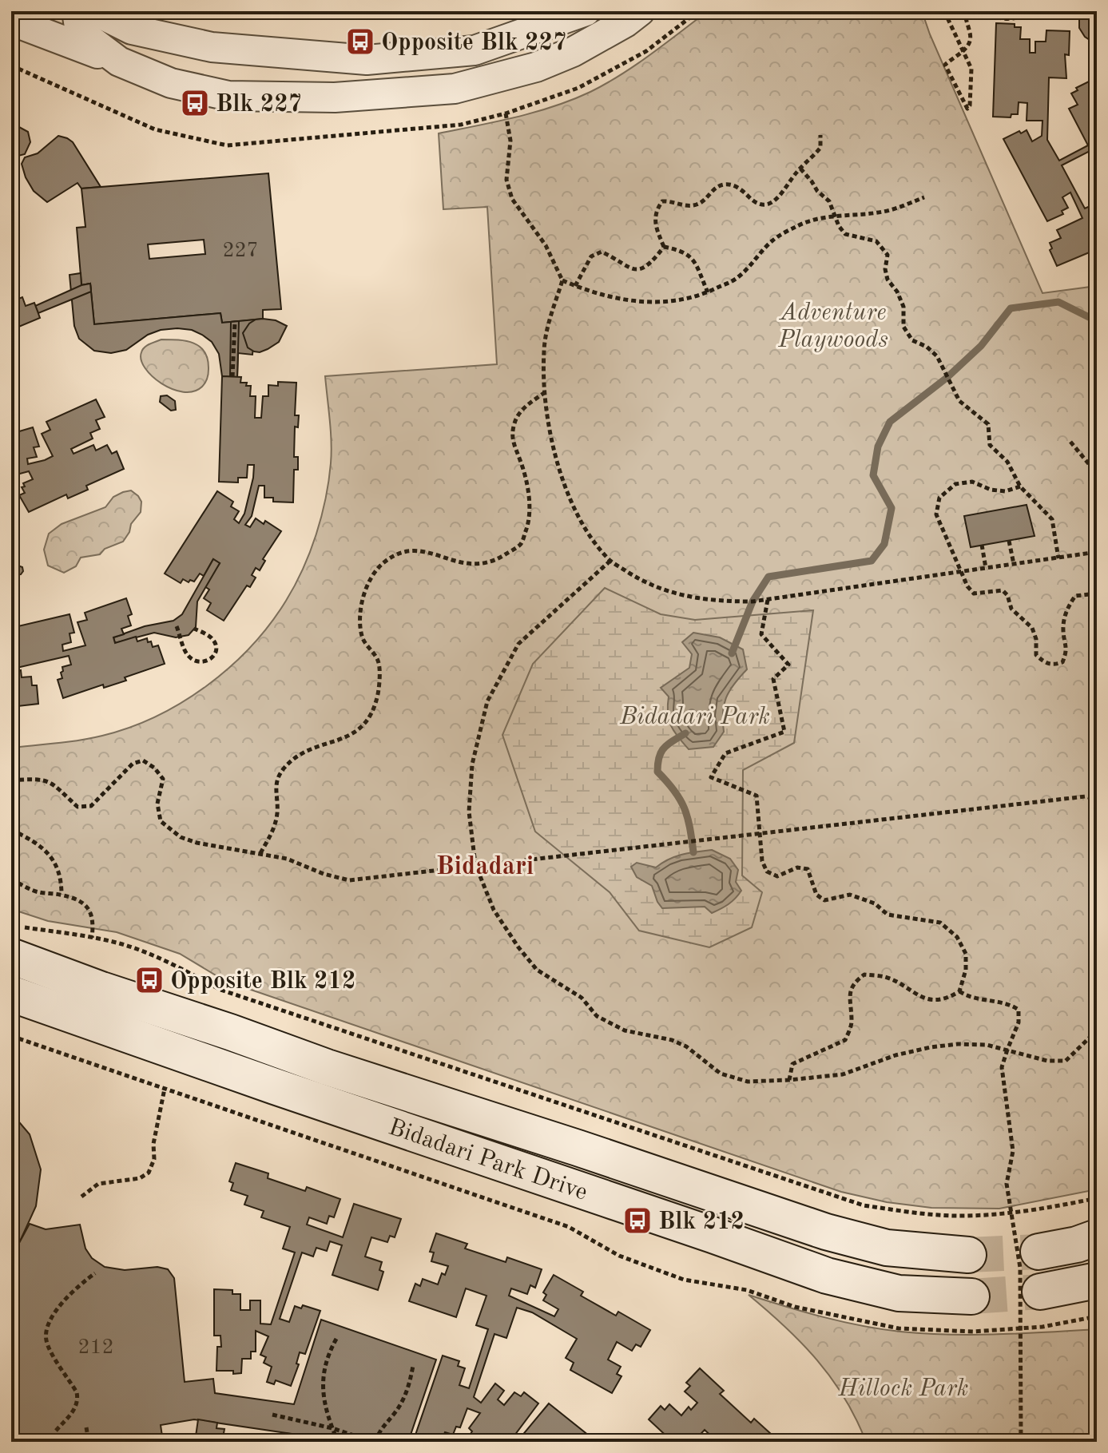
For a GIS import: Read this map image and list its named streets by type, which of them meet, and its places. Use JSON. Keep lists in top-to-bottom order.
{
  "streets": {
    "street": ["Bidadari Park Drive"]
  },
  "districts": ["Bidadari"],
  "parks": ["Adventure Playwoods", "Bidadari Park", "Hillock Park"],
  "places": {
    "bus stop": [
      "Opposite Blk 227",
      "Blk 227",
      "Opposite Blk 212",
      "Blk 212"
    ]
  },
  "house_numbers": ["227", "212"]
}
